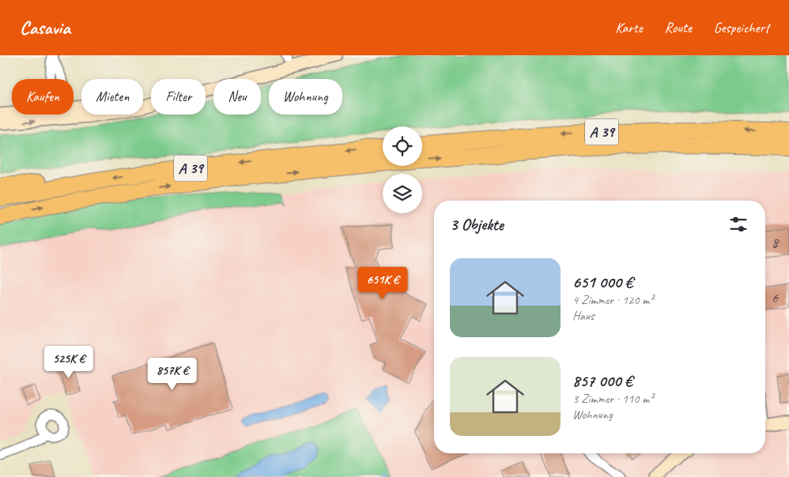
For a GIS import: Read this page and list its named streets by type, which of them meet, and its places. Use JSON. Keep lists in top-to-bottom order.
{
  "streets": {
    "highway": ["A 39"]
  },
  "house_numbers": ["8", "6"],
  "page": {
    "header": "Casavia",
    "nav": ["Karte", "Route", "Gespeichert"],
    "chip": [
      "Kaufen",
      "Mieten",
      "Filter",
      "Neu",
      "Wohnung"
    ],
    "heading": "3 Objekte",
    "list": [
      {
        "name": "651 000 €",
        "note": "4 Zimmer · 120 m² · Haus"
      },
      {
        "name": "857 000 €",
        "note": "3 Zimmer · 110 m² · Wohnung"
      }
    ],
    "price": ["651K €", "525K €", "857K €"]
  }
}
